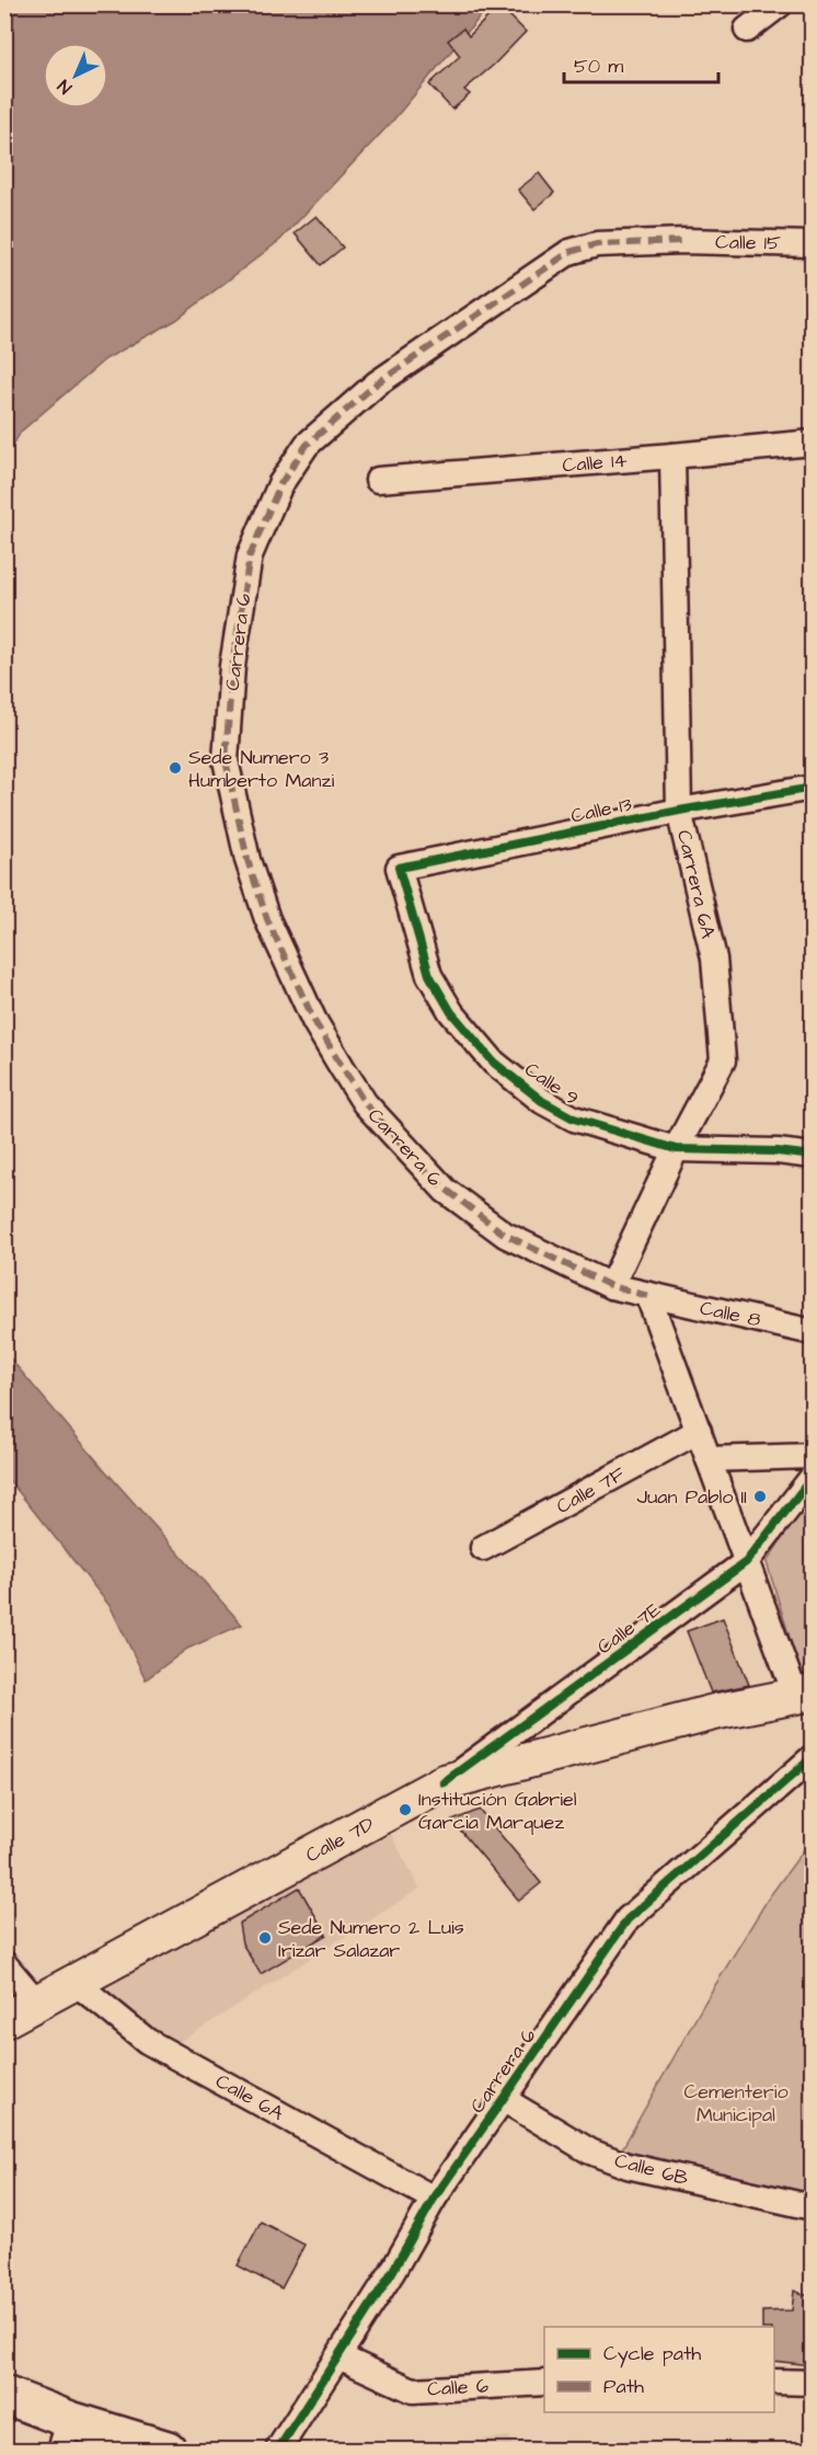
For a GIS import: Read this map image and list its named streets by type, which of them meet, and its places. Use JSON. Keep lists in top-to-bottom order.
{
  "streets": {
    "main road": ["Calle 7D"],
    "street": [
      "Calle 15",
      "Calle 14",
      "Carrera 6",
      "Calle 13",
      "Carrera 6A",
      "Calle 9",
      "Calle 8",
      "Calle 7F",
      "Calle 7E",
      "Calle 6A",
      "Calle 6B",
      "Calle 6"
    ]
  },
  "crossings": [
    ["Calle 15", "Carrera 6"],
    ["Calle 14", "Carrera 6A"],
    ["Carrera 6", "Carrera 6A"],
    ["Carrera 6", "Calle 8"],
    ["Carrera 6", "Calle 6A"],
    ["Carrera 6", "Calle 6B"],
    ["Carrera 6", "Calle 6"],
    ["Calle 13", "Carrera 6A"],
    ["Calle 13", "Calle 9"],
    ["Carrera 6A", "Calle 9"],
    ["Calle 7E", "Calle 7D"],
    ["Calle 7D", "Calle 6A"]
  ],
  "parks": ["Cementerio Municipal"],
  "places": [
    "Sede Numero 3 Humberto Manzi",
    "Juan Pablo II",
    "Institución Gabriel Garcia Marquez",
    "Sede Numero 2 Luis Irizar Salazar"
  ],
  "legend": ["Cycle path", "Path"],
  "scale_bar": "50 m",
  "north": "bottom left"
}
